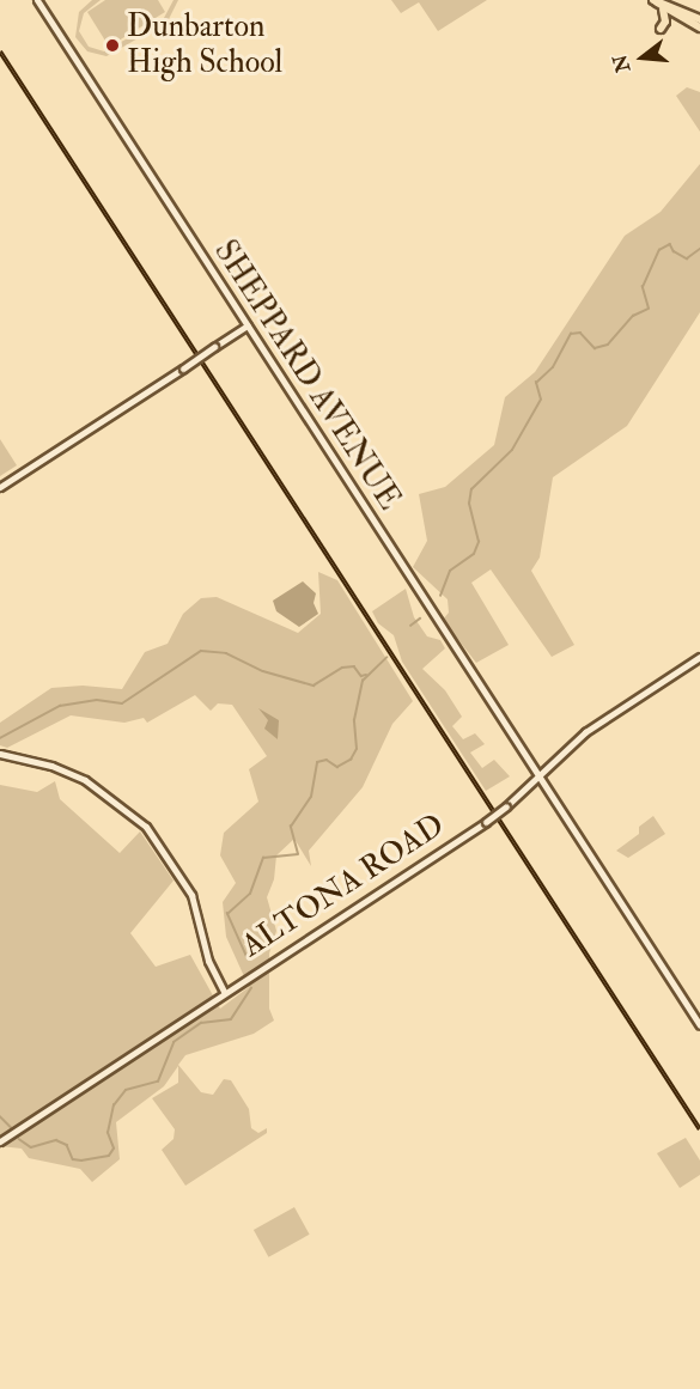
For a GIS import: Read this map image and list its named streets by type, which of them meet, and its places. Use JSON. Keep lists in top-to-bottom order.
{
  "streets": {
    "street": ["SHEPPARD AVENUE", "ALTONA ROAD"]
  },
  "crossings": [
    ["SHEPPARD AVENUE", "ALTONA ROAD"]
  ],
  "places": ["Dunbarton High School"],
  "north": "left"
}
